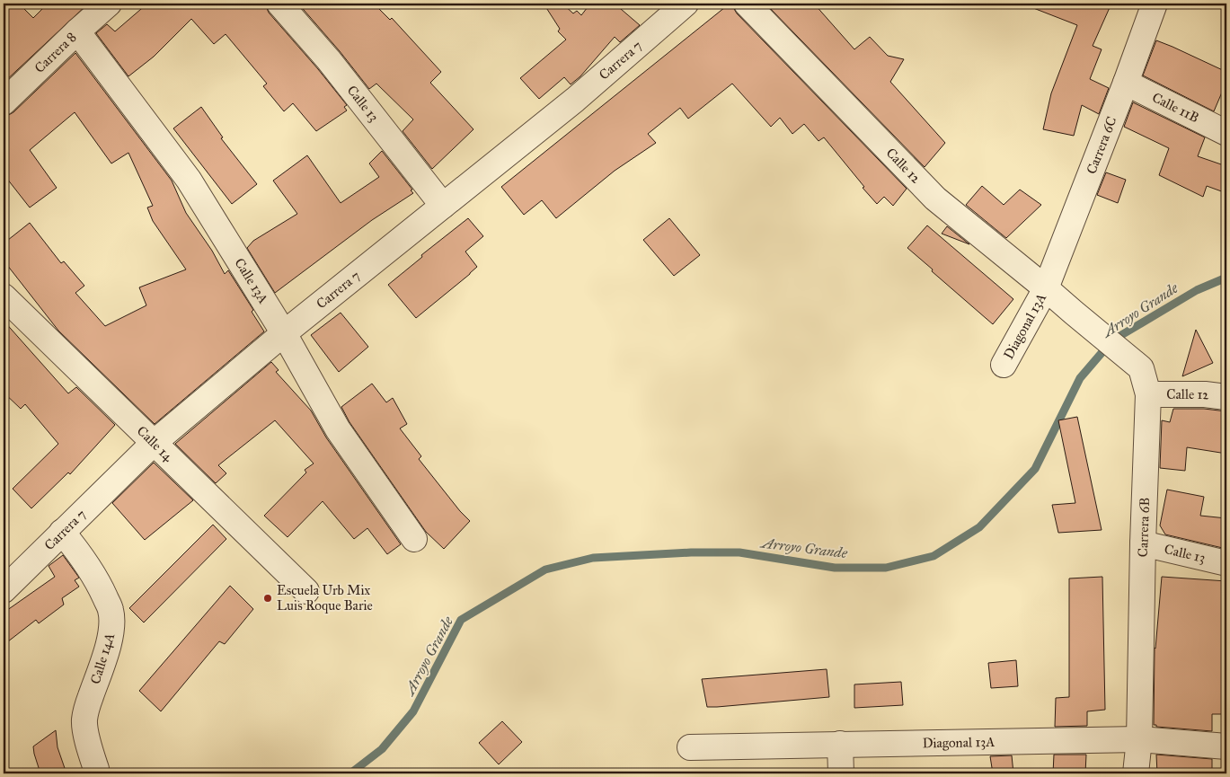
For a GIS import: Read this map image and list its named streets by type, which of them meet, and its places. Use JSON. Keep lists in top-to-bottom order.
{
  "streets": {
    "street": [
      "Carrera 8",
      "Carrera 7",
      "Calle 13",
      "Calle 11B",
      "Carrera 6C",
      "Calle 12",
      "Calle 13A",
      "Diagonal 13A",
      "Calle 14",
      "Carrera 6B",
      "Calle 14A"
    ]
  },
  "crossings": [
    ["Carrera 8", "Calle 13A"],
    ["Carrera 7", "Calle 13"],
    ["Carrera 7", "Calle 13A"],
    ["Carrera 7", "Calle 14"],
    ["Carrera 7", "Calle 14A"],
    ["Calle 13", "Carrera 6B"],
    ["Calle 11B", "Carrera 6C"],
    ["Carrera 6C", "Calle 12"],
    ["Carrera 6C", "Diagonal 13A"],
    ["Calle 12", "Diagonal 13A"],
    ["Calle 12", "Carrera 6B"],
    ["Diagonal 13A", "Carrera 6B"]
  ],
  "water": ["Arroyo Grande"],
  "places": ["Escuela Urb Mix Luis Roque Barie"]
}
